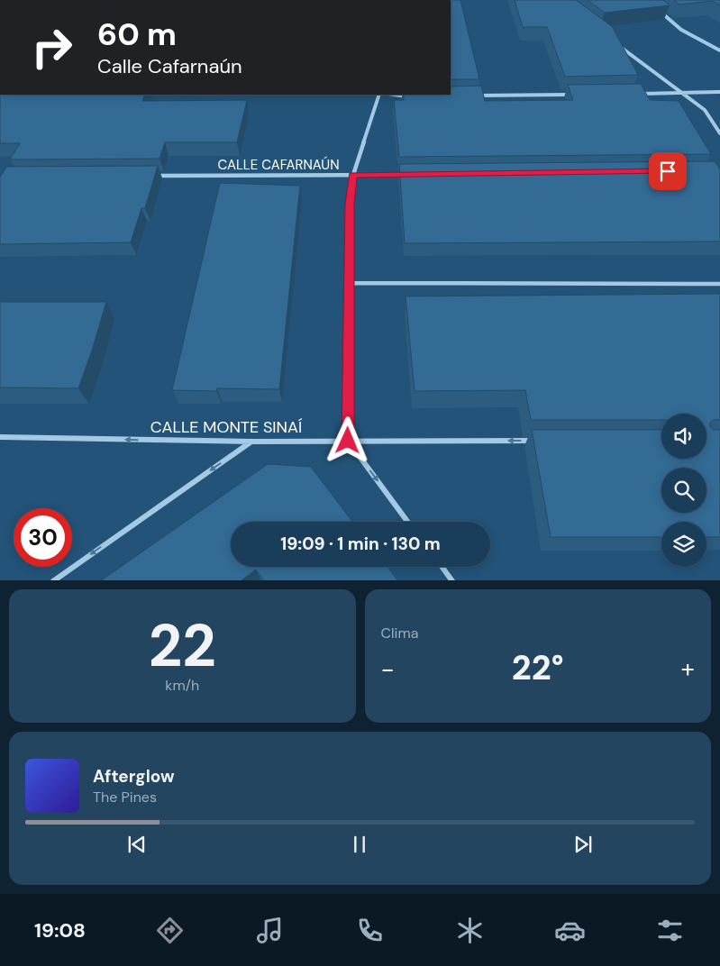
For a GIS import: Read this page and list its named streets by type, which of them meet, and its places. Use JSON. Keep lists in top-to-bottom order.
{
  "streets": {
    "street": ["CALLE CAFARNAÚN", "CALLE MONTE SINAÍ"]
  },
  "one_way": ["CALLE MONTE SINAÍ"],
  "page": {
    "turn": ["60 m", "Calle Cafarnaún"],
    "limit": "30",
    "trip": "19:09 · 1 min · 130 m",
    "tile": [
      ["22", "km/h"],
      "Clima"
    ],
    "heat": ["−", "22°", "+"],
    "song": ["Afterglow", "The Pines"],
    "tabs": "19:08"
  }
}
